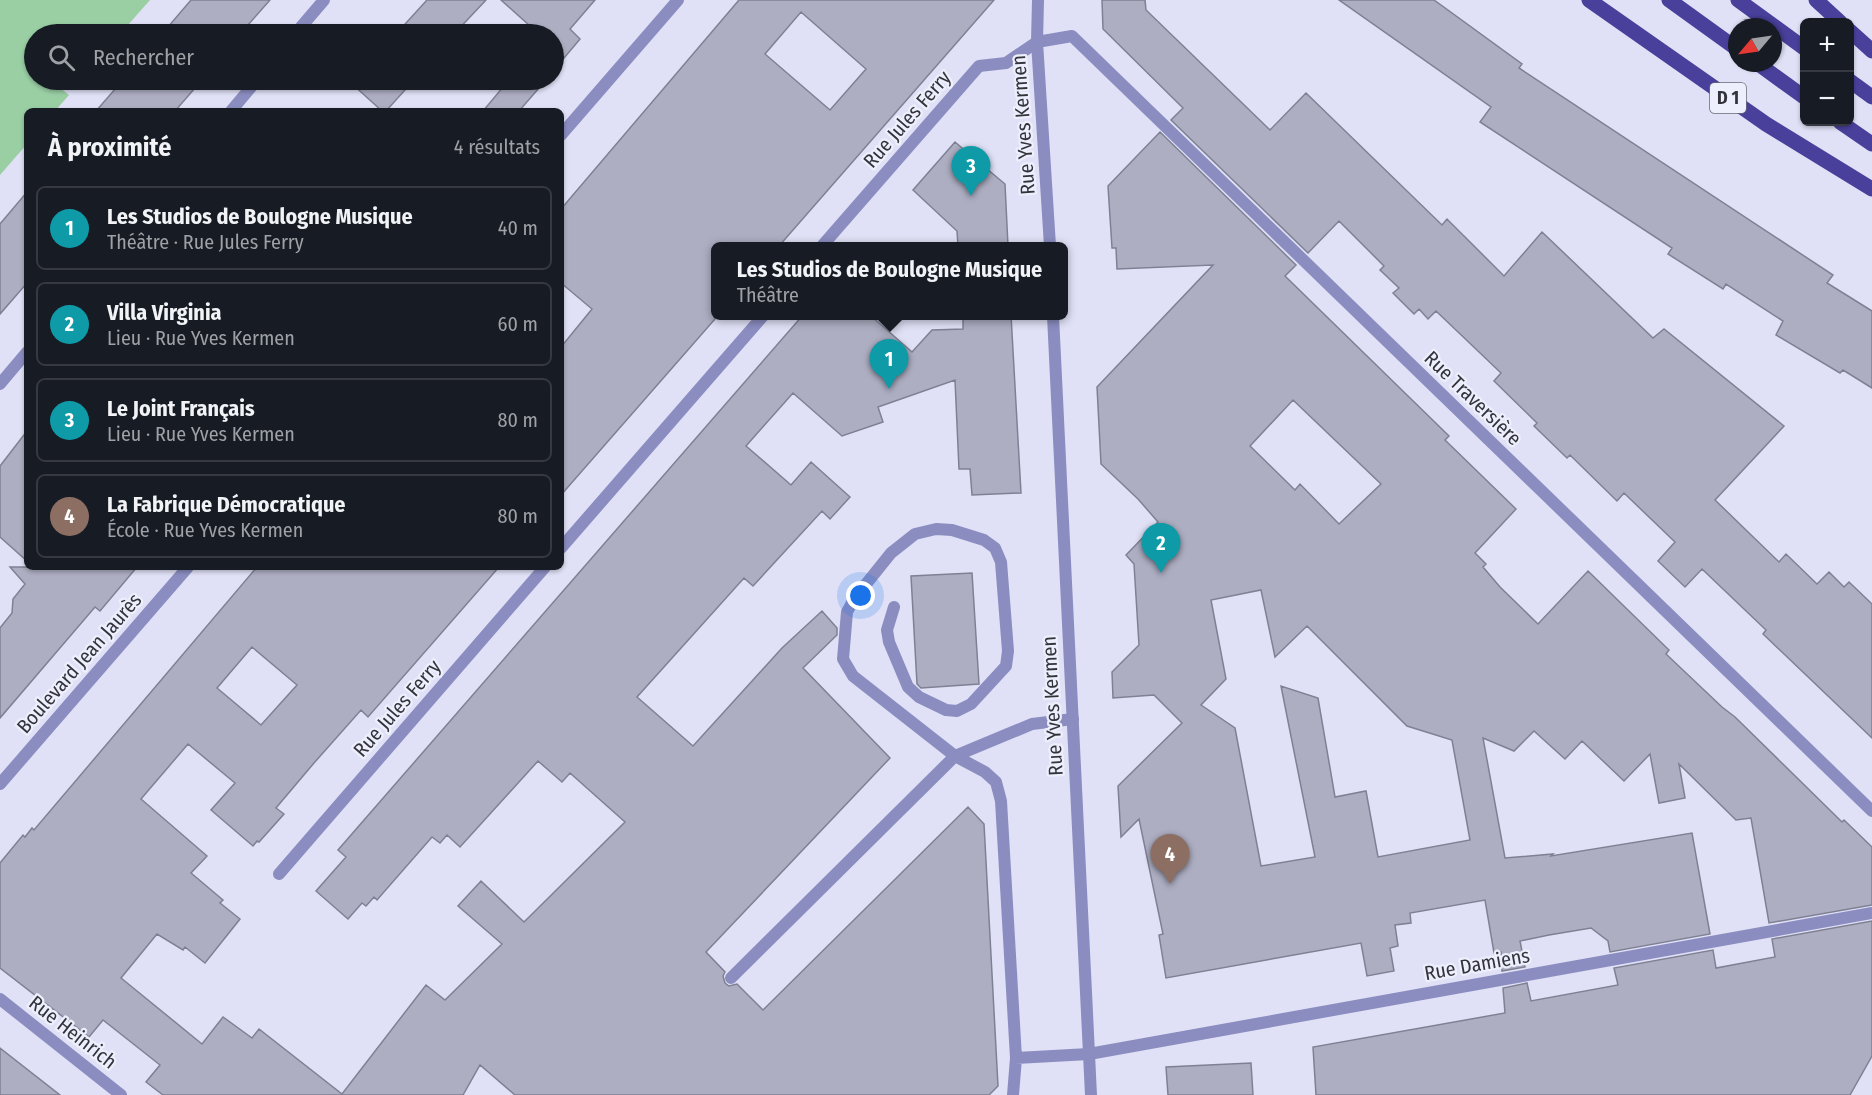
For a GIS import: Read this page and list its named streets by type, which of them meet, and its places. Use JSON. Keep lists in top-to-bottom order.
{
  "streets": {
    "main road": ["D 1"],
    "street": [
      "Rue Jules Ferry",
      "Rue Yves Kermen",
      "Rue Traversière",
      "Boulevard Jean Jaurès",
      "Rue Damiens",
      "Rue Heinrich"
    ]
  },
  "crossings": [
    ["Rue Jules Ferry", "Rue Yves Kermen"],
    ["Rue Jules Ferry", "Rue Traversière"],
    ["Rue Yves Kermen", "Rue Traversière"],
    ["Rue Yves Kermen", "Rue Damiens"]
  ],
  "north": "bottom left",
  "page": {
    "map_buttons": ["+", "−"],
    "search": "Rechercher",
    "heading": ["À proximité", "4 résultats"],
    "pins": [
      "3",
      "1",
      "2",
      "4"
    ],
    "list": [
      {
        "mark": "1",
        "name": "Les Studios de Boulogne Musique",
        "note": "Théâtre · Rue Jules Ferry",
        "value": "40 m"
      },
      {
        "mark": "2",
        "name": "Villa Virginia",
        "note": "Lieu · Rue Yves Kermen",
        "value": "60 m"
      },
      {
        "mark": "3",
        "name": "Le Joint Français",
        "note": "Lieu · Rue Yves Kermen",
        "value": "80 m"
      },
      {
        "mark": "4",
        "name": "La Fabrique Démocratique",
        "note": "École · Rue Yves Kermen",
        "value": "80 m"
      }
    ],
    "popup": ["Les Studios de Boulogne Musique", "Théâtre"]
  }
}
